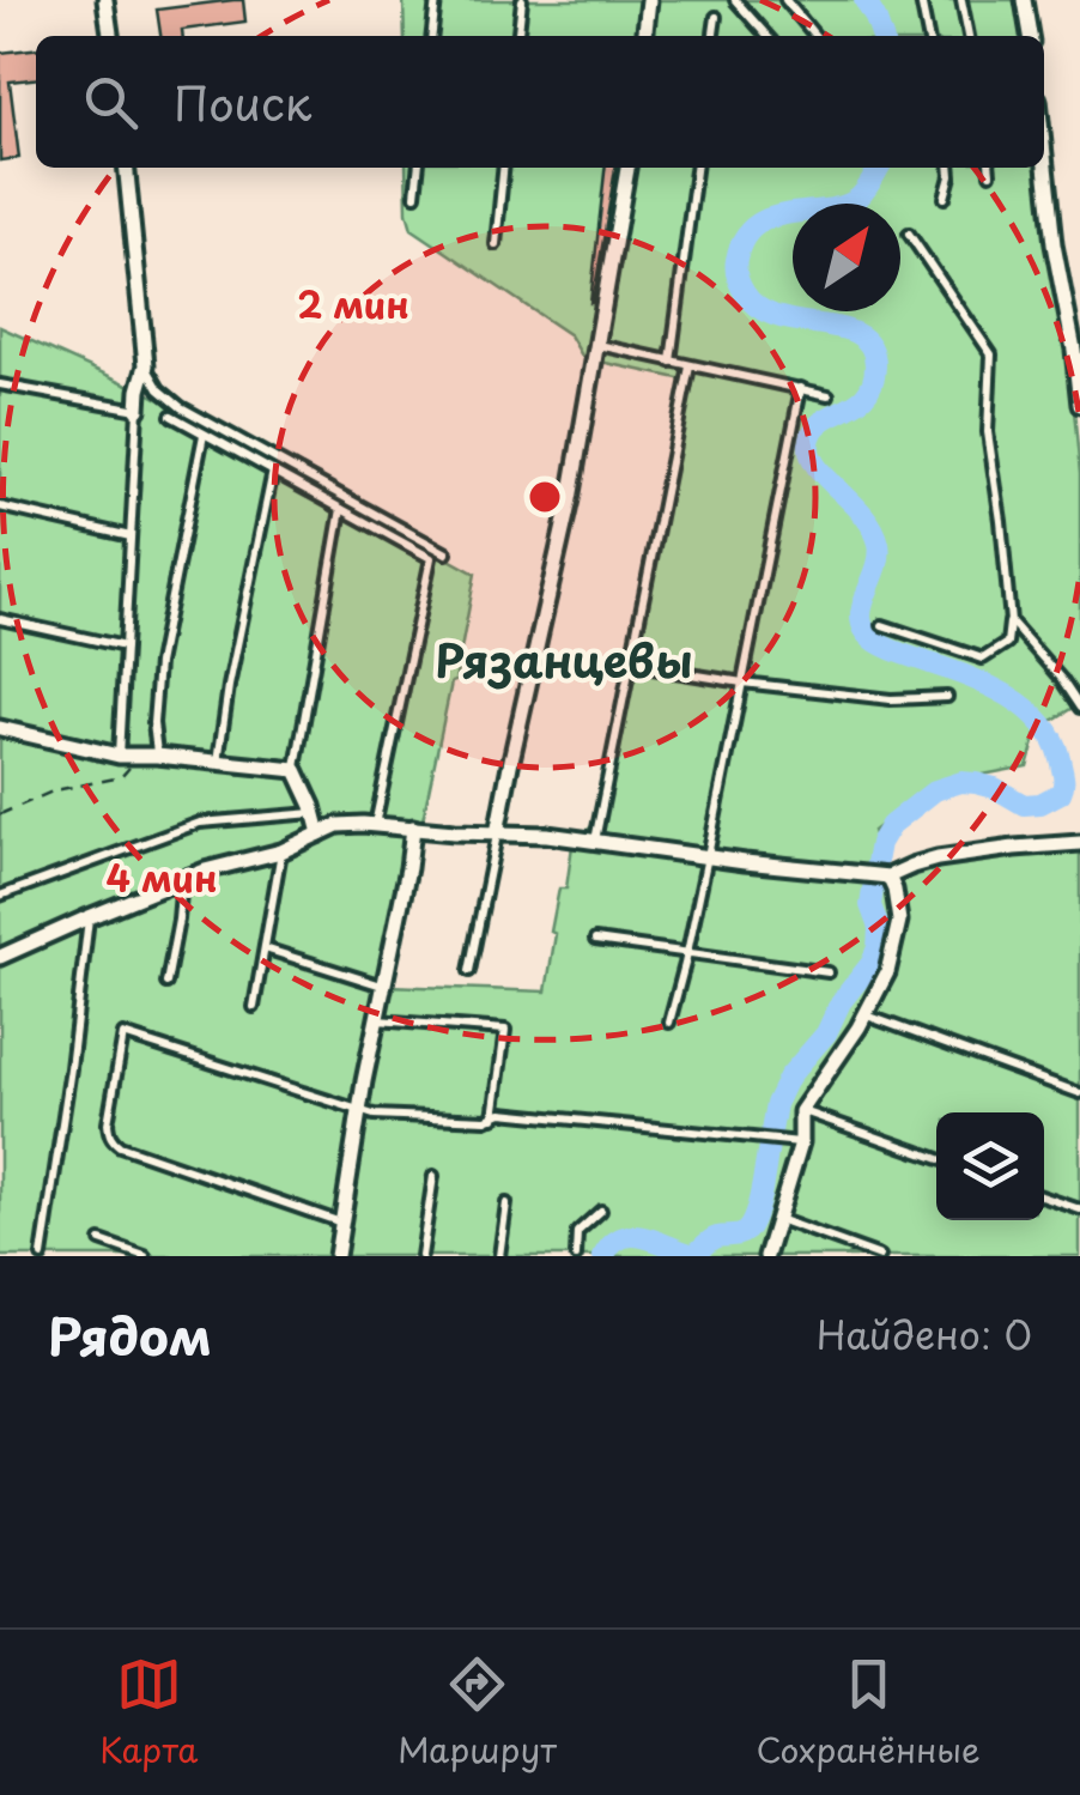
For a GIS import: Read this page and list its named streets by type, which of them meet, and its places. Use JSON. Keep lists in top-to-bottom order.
{
  "districts": ["Рязанцевы"],
  "north": "top right",
  "page": {
    "search": "Поиск",
    "heading": ["Рядом", "Найдено: 0"],
    "nav": ["Карта", "Маршрут", "Сохранённые"]
  },
  "rings": ["2 мин", "4 мин"]
}
